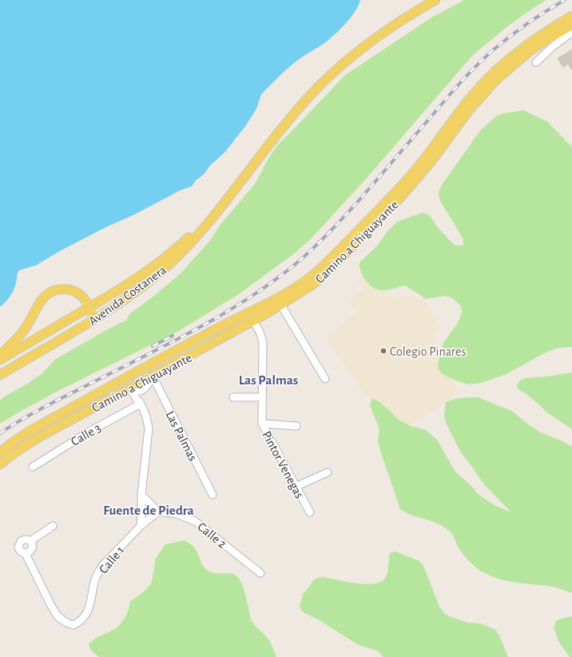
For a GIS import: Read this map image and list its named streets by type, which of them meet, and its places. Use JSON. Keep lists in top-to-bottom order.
{
  "streets": {
    "main road": ["Camino a Chiguayante", "Avenida Costanera"],
    "street": [
      "Calle 3",
      "Las Palmas",
      "Pintor Venegas",
      "Calle 2",
      "Calle 1"
    ]
  },
  "crossings": [
    ["Camino a Chiguayante", "Las Palmas"],
    ["Camino a Chiguayante", "Pintor Venegas"]
  ],
  "districts": ["Las Palmas", "Fuente de Piedra"],
  "places": ["Colegio Pinares"]
}
